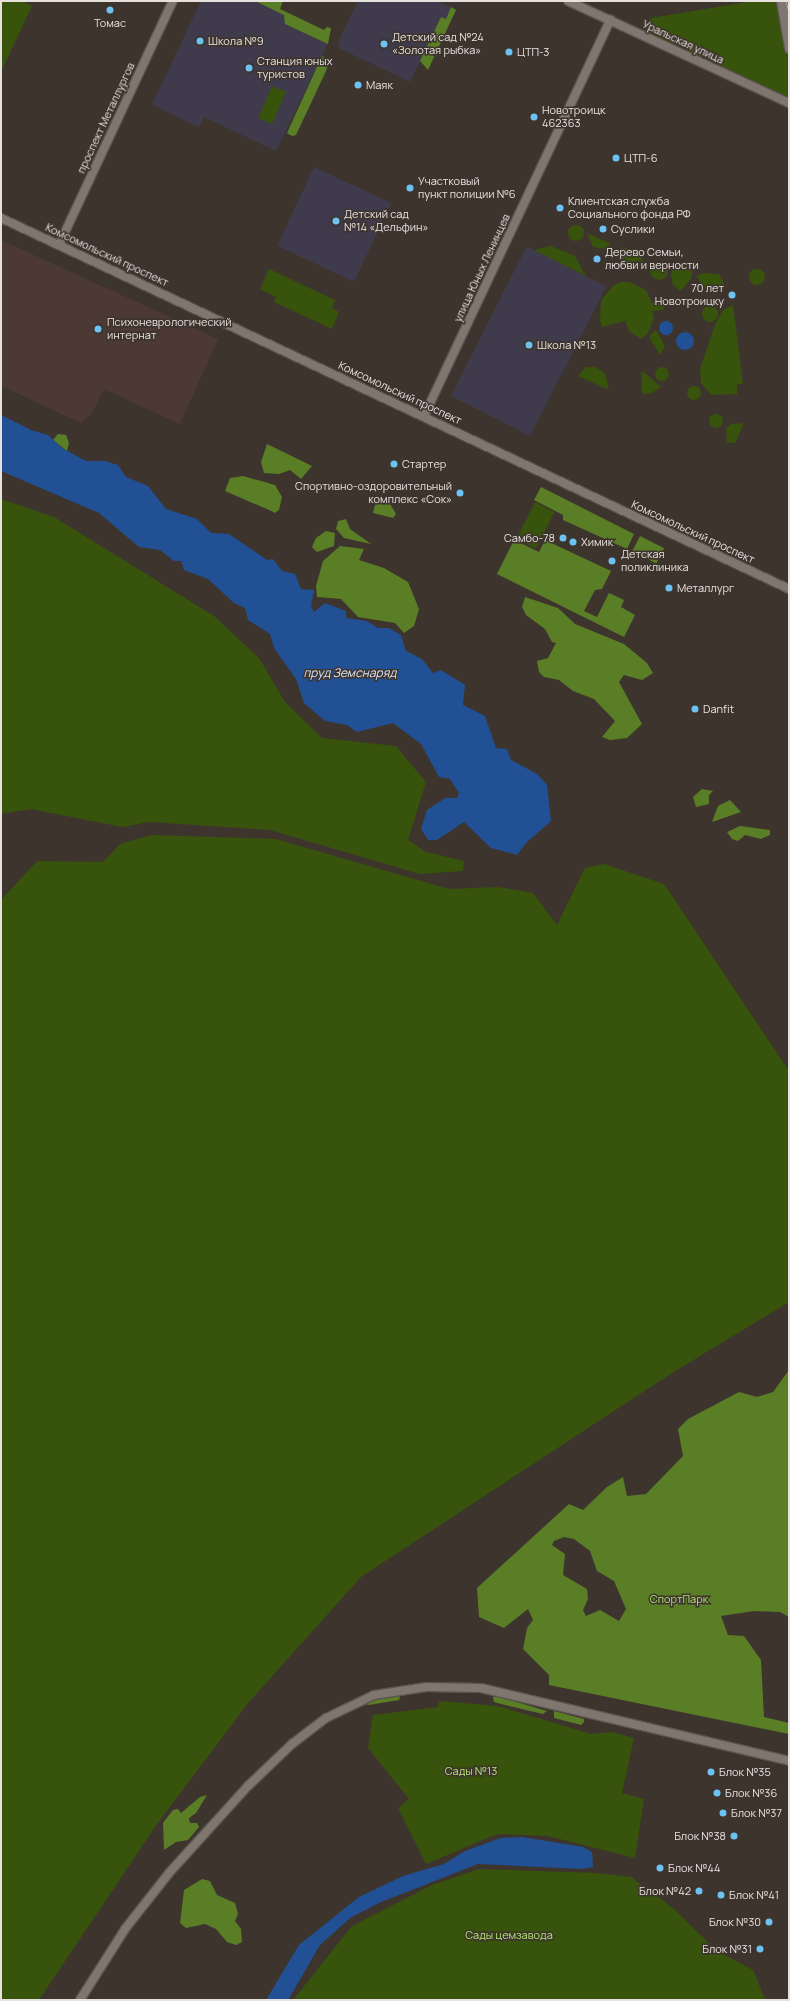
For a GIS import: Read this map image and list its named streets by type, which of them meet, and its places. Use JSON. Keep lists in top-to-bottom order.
{
  "streets": {
    "street": [
      "Уральская улица",
      "проспект Металлургов",
      "Комсомольский проспект",
      "улица Юных Ленинцев"
    ]
  },
  "crossings": [
    ["Уральская улица", "улица Юных Ленинцев"],
    ["проспект Металлургов", "Комсомольский проспект"],
    ["Комсомольский проспект", "улица Юных Ленинцев"]
  ],
  "water": ["пруд Земснаряд"],
  "parks": ["СпортПарк", "Сады №13", "Сады цемзавода"],
  "places": [
    "Томас",
    "Школа №9",
    "Детский сад №24 «Золотая рыбка»",
    "ЦТП-3",
    "Станция юных туристов",
    "Маяк",
    "Новотроицк 462363",
    "ЦТП-6",
    "Участковый пункт полиции №6",
    "Клиентская служба Социального фонда РФ",
    "Детский сад №14 «Дельфин»",
    "Суслики",
    "Дерево Семьи, любви и верности",
    "70 лет Новотроицку",
    "Психоневрологический интернат",
    "Школа №13",
    "Стартер",
    "Спортивно-оздоровительный комплекс «Сок»",
    "Самбо-78",
    "Химик",
    "Детская поликлиника",
    "Металлург",
    "Danfit",
    "Блок №35",
    "Блок №36",
    "Блок №37",
    "Блок №38",
    "Блок №44",
    "Блок №42",
    "Блок №41",
    "Блок №30",
    "Блок №31"
  ]
}
